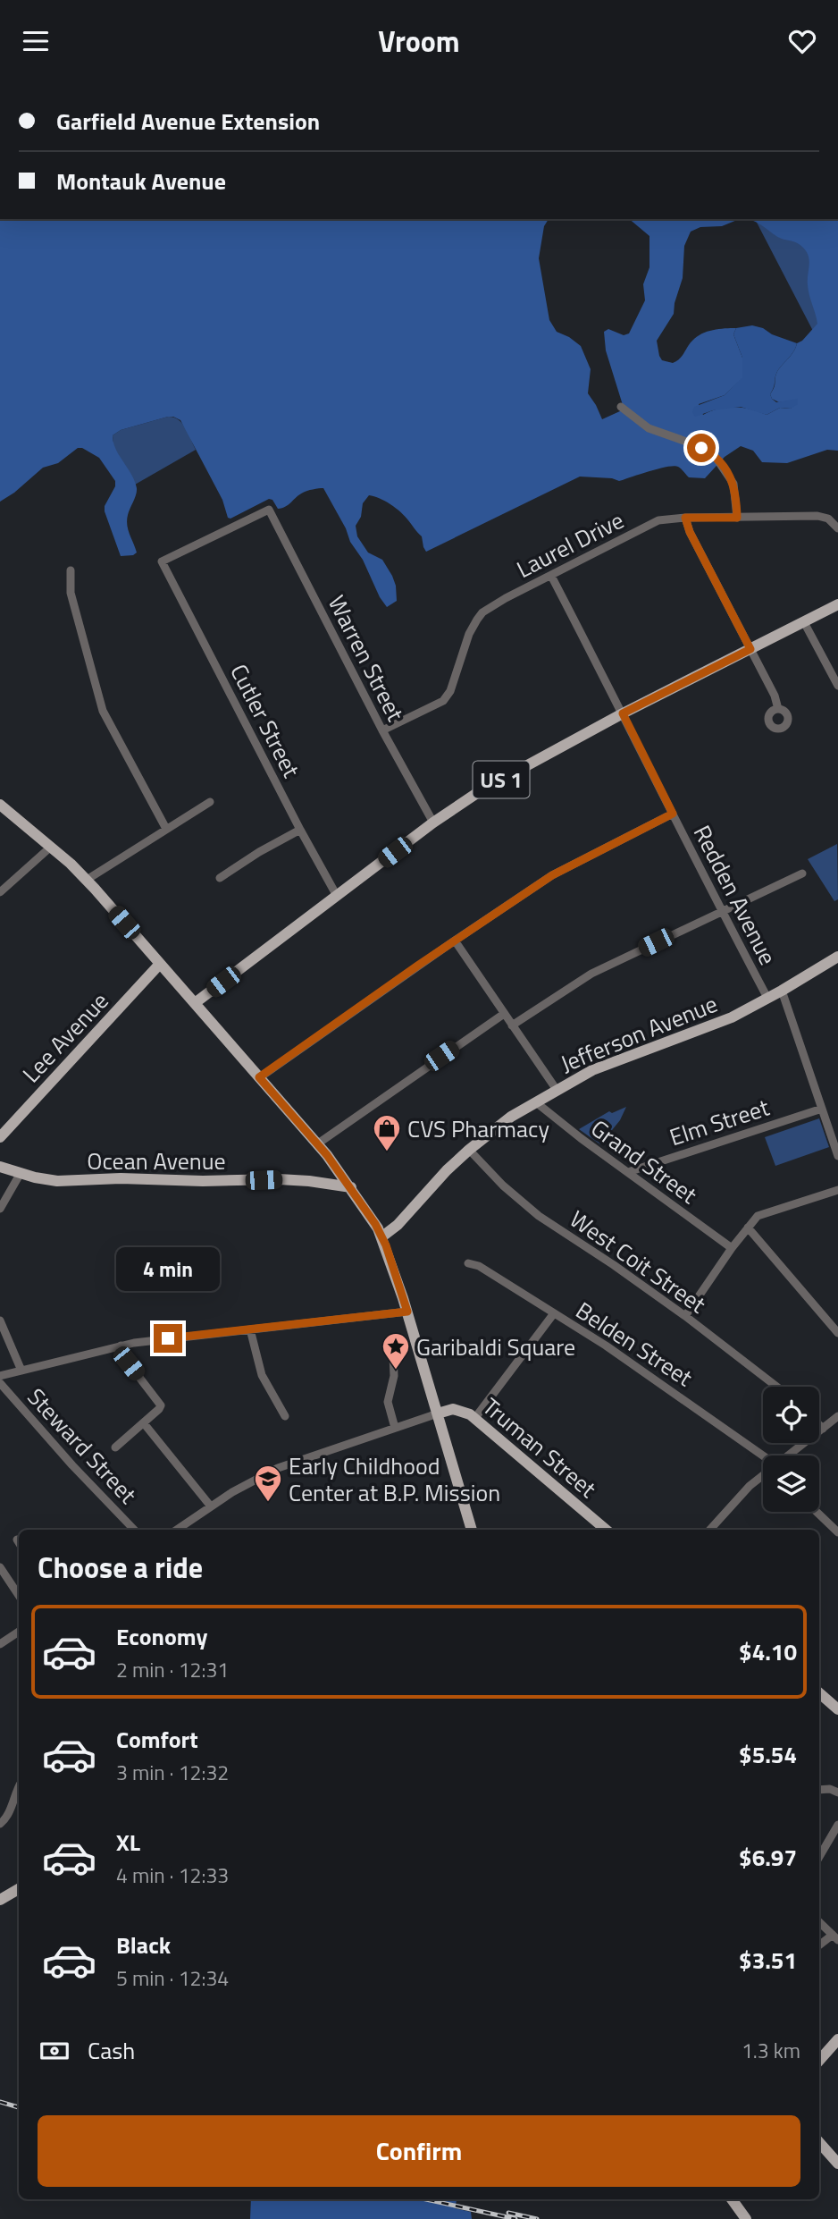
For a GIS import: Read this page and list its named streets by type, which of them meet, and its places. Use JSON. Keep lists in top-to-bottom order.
{
  "streets": {
    "main road": [
      "US 1",
      "Jefferson Avenue",
      "Lee Avenue",
      "Ocean Avenue",
      "Truman Street"
    ],
    "street": [
      "Laurel Drive",
      "Warren Street",
      "Cutler Street",
      "Redden Avenue",
      "Elm Street",
      "Grand Street",
      "West Coit Street",
      "Belden Street",
      "Steward Street"
    ]
  },
  "crossings": [
    ["Laurel Drive", "Warren Street"],
    ["Laurel Drive", "Redden Avenue"],
    ["Warren Street", "Cutler Street"],
    ["Warren Street", "US 1"],
    ["Cutler Street", "US 1"],
    ["US 1", "Redden Avenue"],
    ["Redden Avenue", "Jefferson Avenue"],
    ["Jefferson Avenue", "Grand Street"],
    ["Jefferson Avenue", "West Coit Street"],
    ["Elm Street", "Grand Street"]
  ],
  "places": {
    "shop": ["CVS Pharmacy"],
    "place": ["Garibaldi Square"],
    "school or university": ["Early Childhood Center at B.P. Mission"]
  },
  "page": {
    "header": "Vroom",
    "banner": ["Garfield Avenue Extension", "Montauk Avenue"],
    "bubble": "4 min",
    "heading": "Choose a ride",
    "list": [
      {
        "name": "Economy",
        "note": "2 min · 12:31",
        "value": "$4.10"
      },
      {
        "name": "Comfort",
        "note": "3 min · 12:32",
        "value": "$5.54"
      },
      {
        "name": "XL",
        "note": "4 min · 12:33",
        "value": "$6.97"
      },
      {
        "name": "Black",
        "note": "5 min · 12:34",
        "value": "$3.51"
      }
    ],
    "pay": ["Cash", "1.3 km"],
    "buttons": "Confirm"
  }
}
